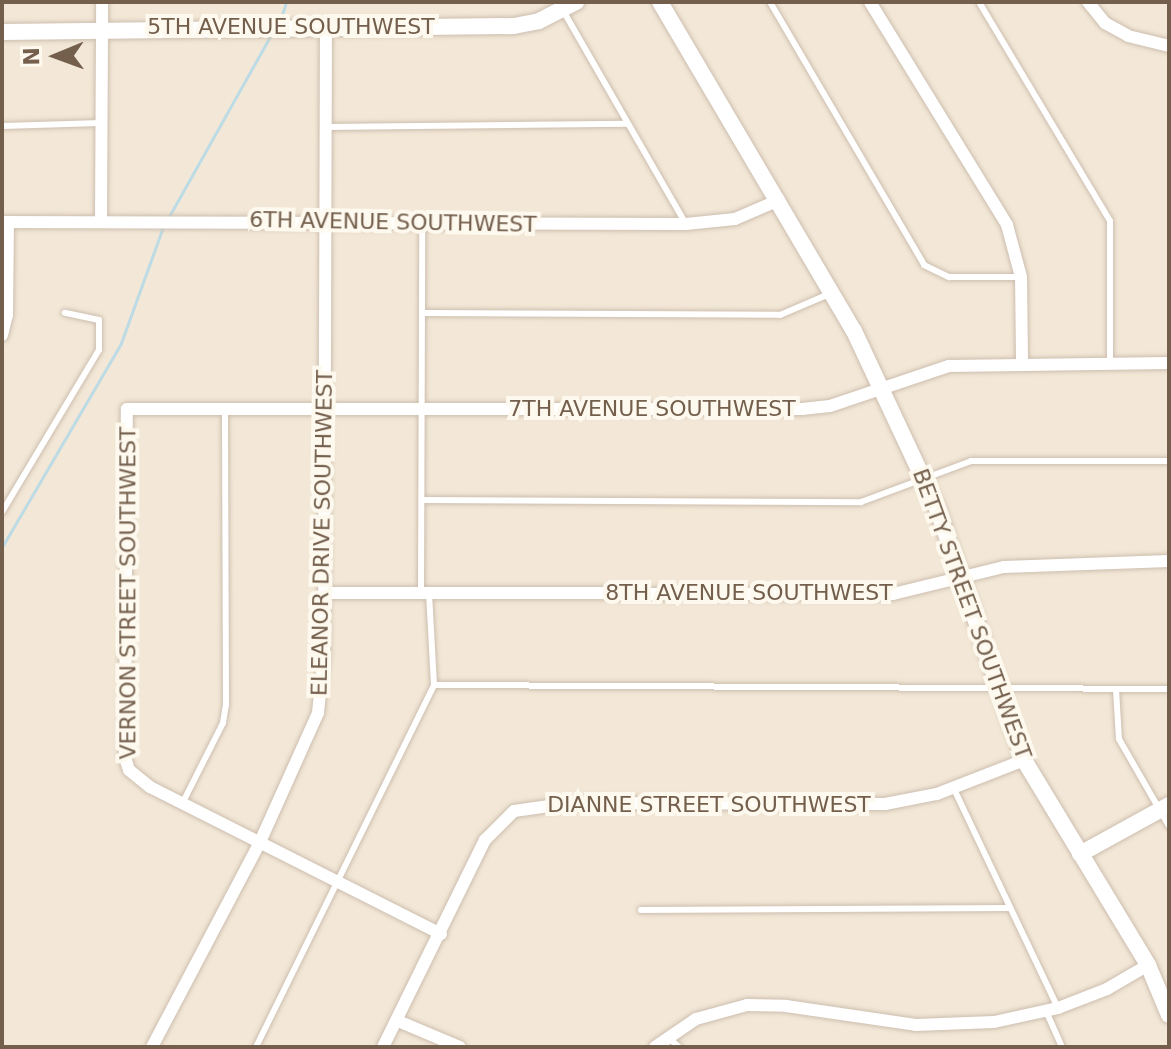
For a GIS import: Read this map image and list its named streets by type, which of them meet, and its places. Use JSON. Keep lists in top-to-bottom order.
{
  "streets": {
    "street": [
      "5TH AVENUE SOUTHWEST",
      "6TH AVENUE SOUTHWEST",
      "7TH AVENUE SOUTHWEST",
      "ELEANOR DRIVE SOUTHWEST",
      "VERNON STREET SOUTHWEST",
      "8TH AVENUE SOUTHWEST",
      "BETTY STREET SOUTHWEST",
      "DIANNE STREET SOUTHWEST"
    ]
  },
  "crossings": [
    ["5TH AVENUE SOUTHWEST", "ELEANOR DRIVE SOUTHWEST"],
    ["6TH AVENUE SOUTHWEST", "ELEANOR DRIVE SOUTHWEST"],
    ["6TH AVENUE SOUTHWEST", "BETTY STREET SOUTHWEST"],
    ["7TH AVENUE SOUTHWEST", "ELEANOR DRIVE SOUTHWEST"],
    ["7TH AVENUE SOUTHWEST", "VERNON STREET SOUTHWEST"],
    ["7TH AVENUE SOUTHWEST", "BETTY STREET SOUTHWEST"],
    ["ELEANOR DRIVE SOUTHWEST", "VERNON STREET SOUTHWEST"],
    ["ELEANOR DRIVE SOUTHWEST", "8TH AVENUE SOUTHWEST"],
    ["VERNON STREET SOUTHWEST", "DIANNE STREET SOUTHWEST"],
    ["8TH AVENUE SOUTHWEST", "BETTY STREET SOUTHWEST"],
    ["BETTY STREET SOUTHWEST", "DIANNE STREET SOUTHWEST"]
  ],
  "north": "left"
}
